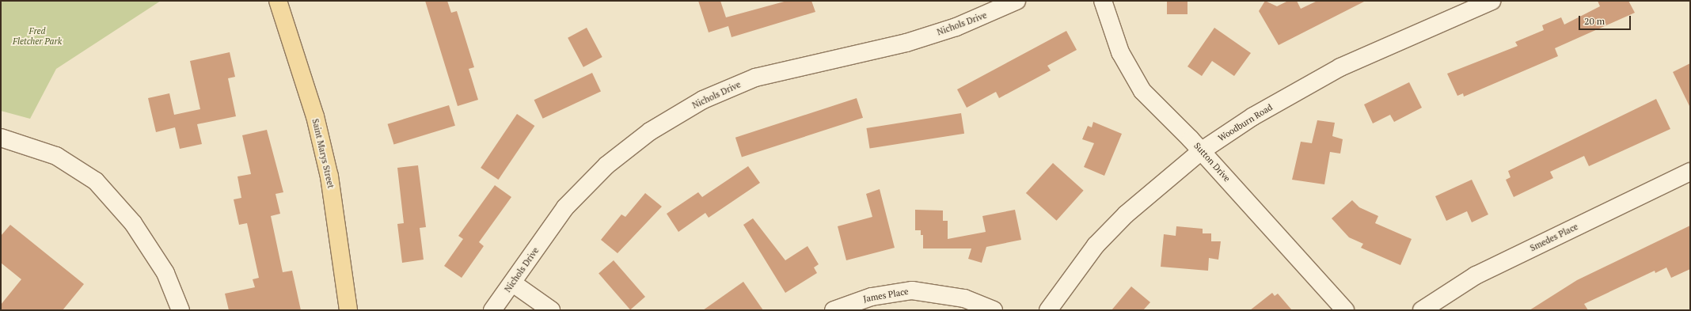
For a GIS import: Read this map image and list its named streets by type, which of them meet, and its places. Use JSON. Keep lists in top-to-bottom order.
{
  "streets": {
    "main road": ["Saint Marys Street"],
    "street": [
      "Nichols Drive",
      "Woodburn Road",
      "Sutton Drive",
      "Smedes Place",
      "James Place"
    ]
  },
  "crossings": [
    ["Woodburn Road", "Sutton Drive"]
  ],
  "parks": ["Fred Fletcher Park"],
  "scale_bar": "20 m"
}
